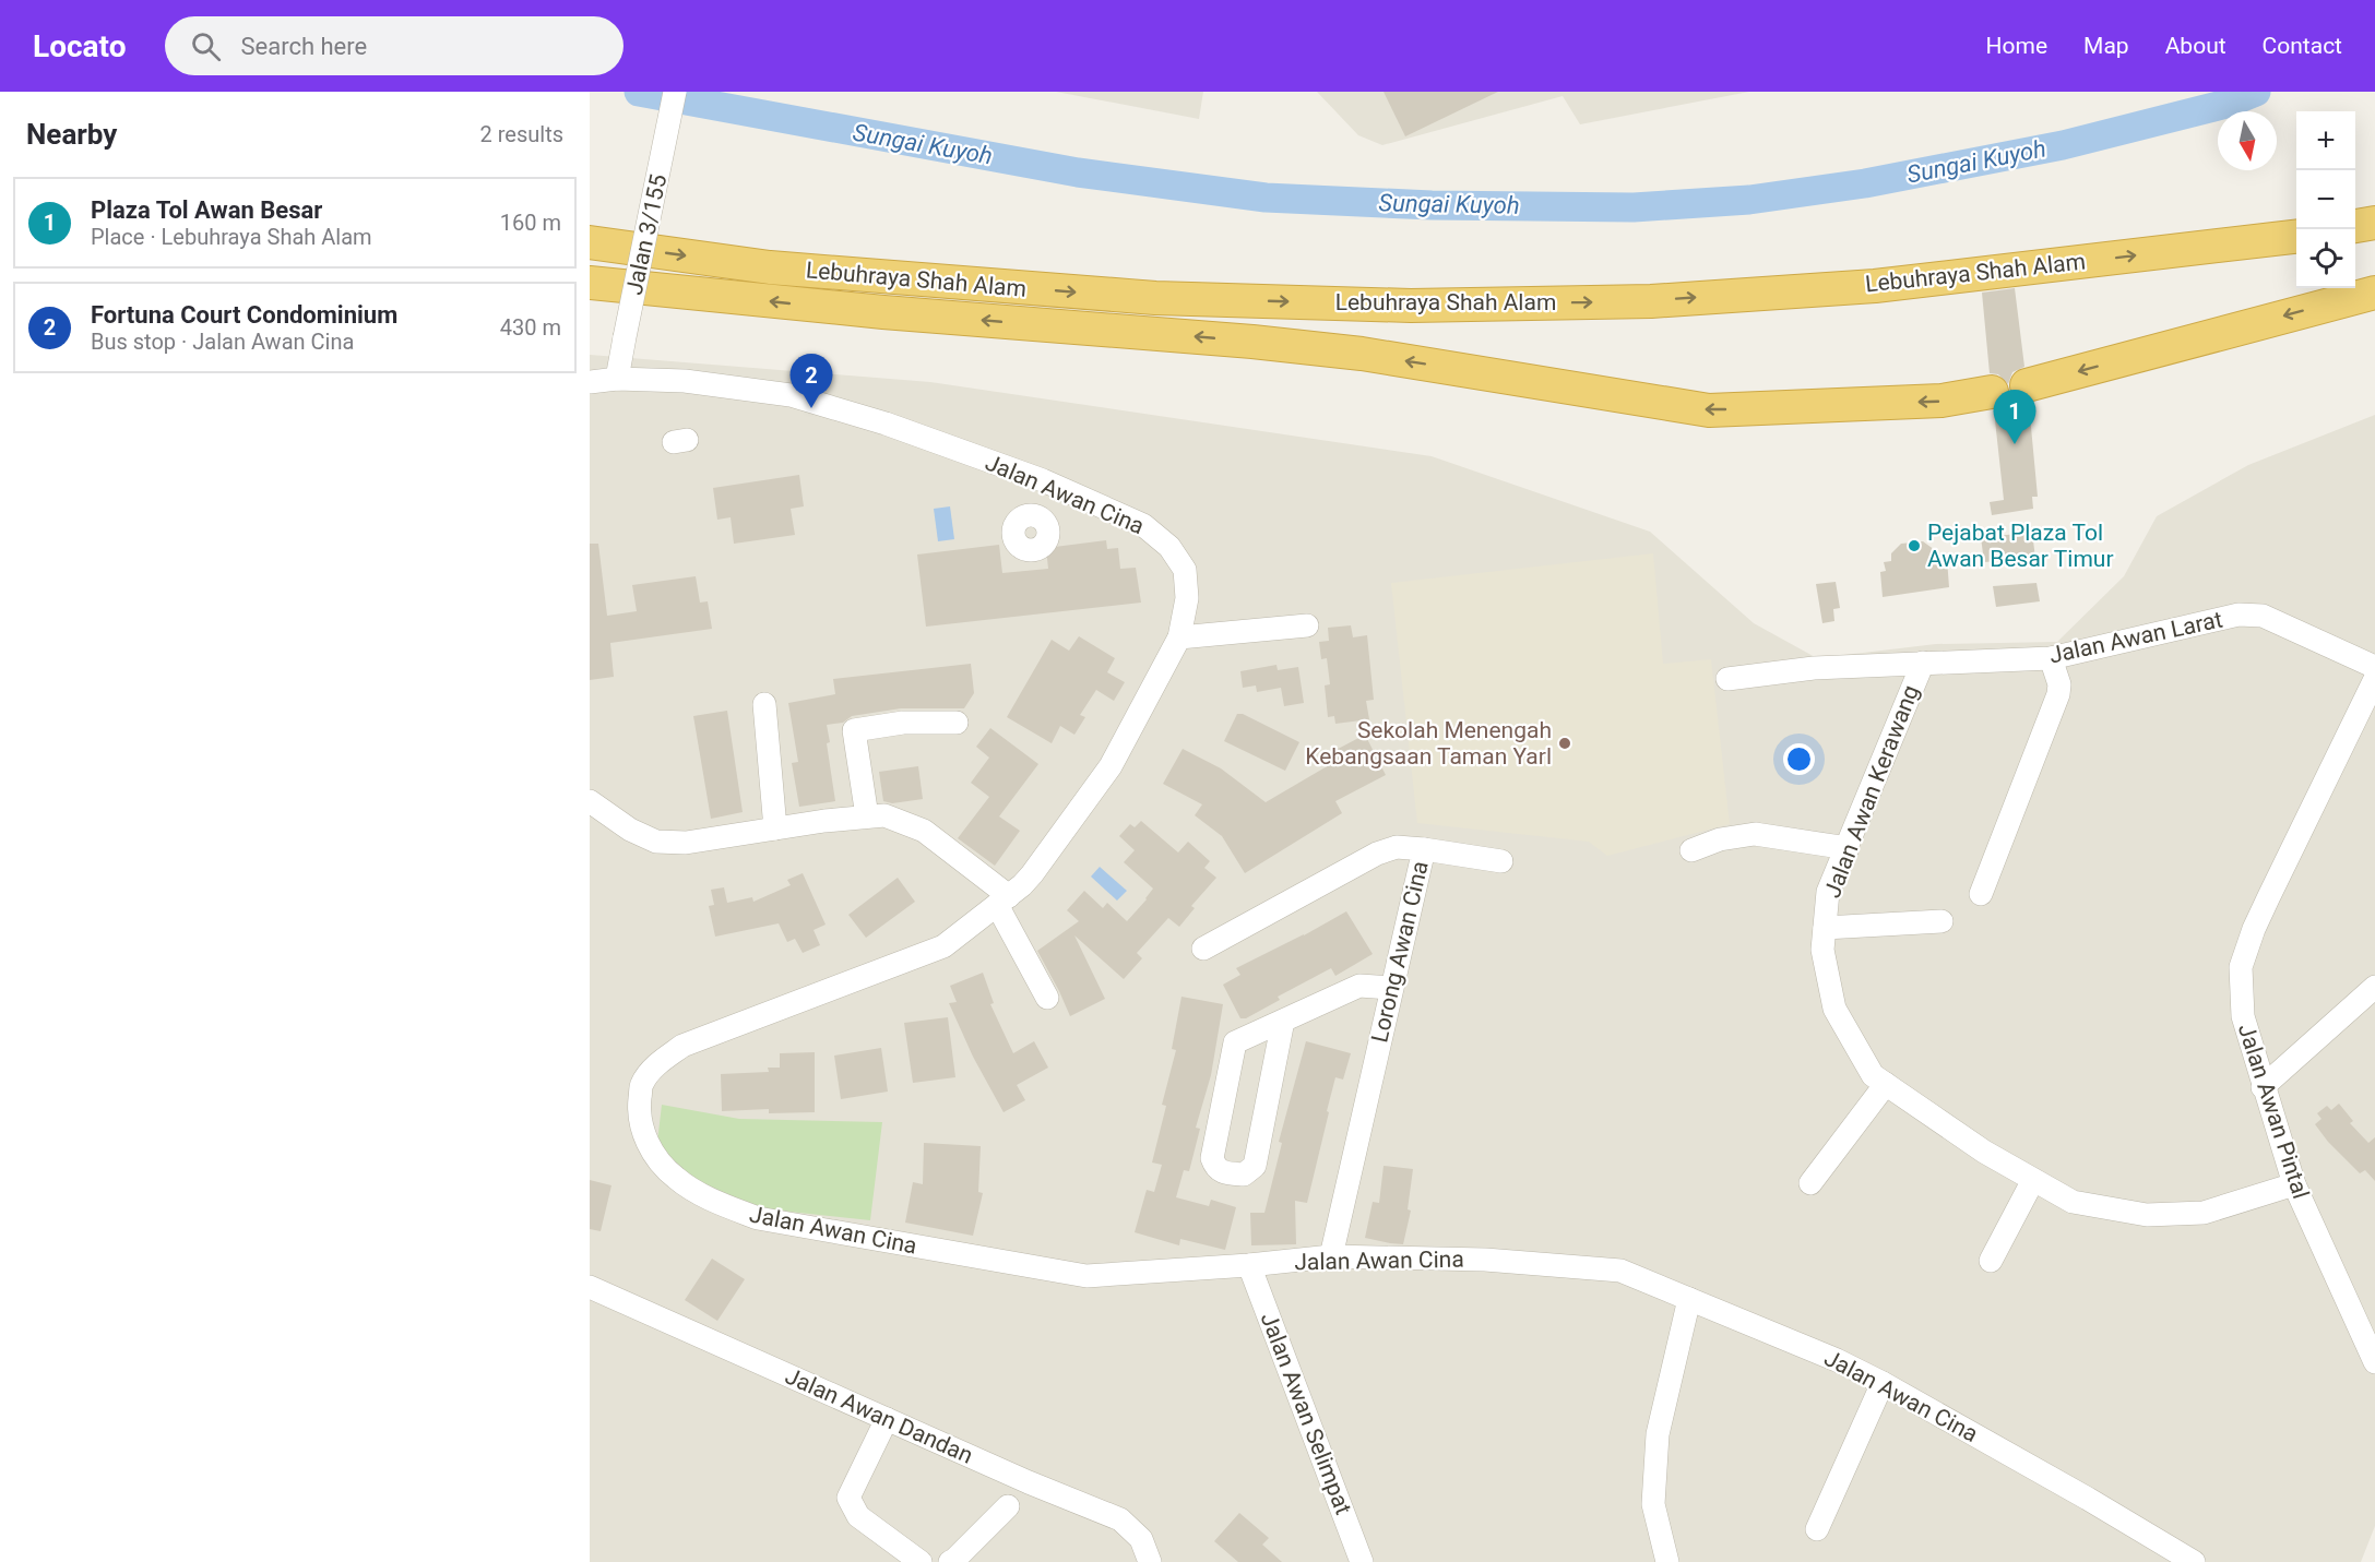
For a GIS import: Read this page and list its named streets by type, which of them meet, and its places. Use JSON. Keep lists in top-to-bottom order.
{
  "streets": {
    "highway": ["Lebuhraya Shah Alam"],
    "street": [
      "Jalan 3/155",
      "Jalan Awan Cina",
      "Jalan Awan Larat",
      "Jalan Awan Kerawang",
      "Lorong Awan Cina",
      "Jalan Awan Pintal",
      "Jalan Awan Selimpat",
      "Jalan Awan Dandan"
    ]
  },
  "crossings": [
    ["Jalan 3/155", "Jalan Awan Cina"],
    ["Jalan Awan Cina", "Lorong Awan Cina"],
    ["Jalan Awan Cina", "Jalan Awan Selimpat"],
    ["Jalan Awan Larat", "Jalan Awan Kerawang"],
    ["Jalan Awan Kerawang", "Jalan Awan Pintal"]
  ],
  "water": ["Sungai Kuyoh"],
  "places": ["Pejabat Plaza Tol Awan Besar Timur", "Sekolah Menengah Kebangsaan Taman Yarl"],
  "north": "bottom",
  "page": {
    "header": "Locato",
    "search": "Search here",
    "nav": [
      "Home",
      "Map",
      "About",
      "Contact"
    ],
    "heading": ["Nearby", "2 results"],
    "map_buttons": ["+", "−"],
    "list": [
      {
        "mark": "1",
        "name": "Plaza Tol Awan Besar",
        "note": "Place · Lebuhraya Shah Alam",
        "value": "160 m"
      },
      {
        "mark": "2",
        "name": "Fortuna Court Condominium",
        "note": "Bus stop · Jalan Awan Cina",
        "value": "430 m"
      }
    ],
    "pins": ["2", "1"]
  }
}
